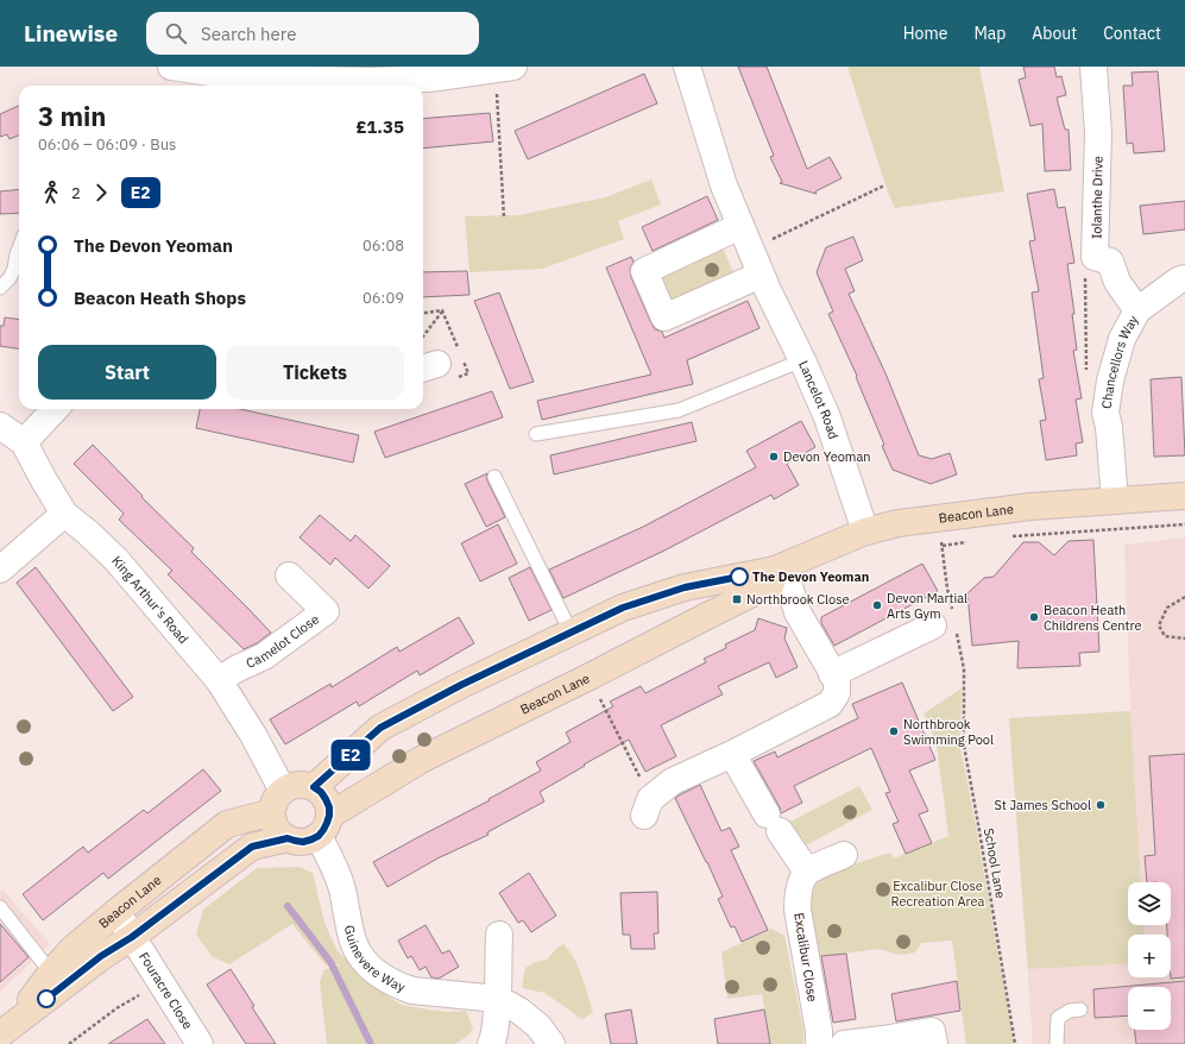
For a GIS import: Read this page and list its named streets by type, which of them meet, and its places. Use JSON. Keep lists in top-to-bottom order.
{
  "streets": {
    "street": [
      "Iolanthe Drive",
      "Chancellors Way",
      "Lancelot Road",
      "Beacon Lane",
      "King Arthur's Road",
      "Camelot Close",
      "Guinevere Way",
      "Excalibur Close",
      "Fouracre Close"
    ],
    "path": ["School Lane"]
  },
  "crossings": [
    ["Iolanthe Drive", "Chancellors Way"],
    ["Chancellors Way", "Beacon Lane"],
    ["Lancelot Road", "Beacon Lane"],
    ["Beacon Lane", "King Arthur's Road"],
    ["Beacon Lane", "School Lane"],
    ["Beacon Lane", "Guinevere Way"],
    ["Beacon Lane", "Fouracre Close"],
    ["King Arthur's Road", "Camelot Close"],
    ["King Arthur's Road", "Guinevere Way"]
  ],
  "parks": ["Excalibur Close Recreation Area"],
  "places": {
    "other": [
      "Devon Yeoman",
      "The Devon Yeoman",
      "Devon Martial Arts Gym",
      "Beacon Heath Childrens Centre",
      "Northbrook Swimming Pool",
      "St James School"
    ],
    "transit": ["Northbrook Close"]
  },
  "lines": ["bus line E2"],
  "page": {
    "header": "Linewise",
    "search": "Search here",
    "nav": [
      "Home",
      "Map",
      "About",
      "Contact"
    ],
    "on_map": "E2",
    "heading": ["3 min", "06:06 – 06:09 · Bus", "£1.35"],
    "legs": ["2", "E2"],
    "list": [
      {
        "name": "The Devon Yeoman",
        "value": "06:08"
      },
      {
        "name": "Beacon Heath Shops",
        "value": "06:09"
      }
    ],
    "buttons": ["Start", "Tickets"],
    "map_buttons": ["+", "−"]
  }
}
